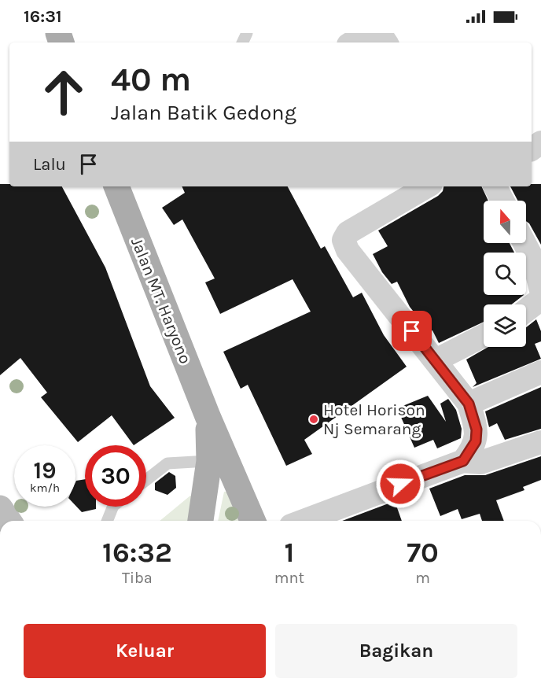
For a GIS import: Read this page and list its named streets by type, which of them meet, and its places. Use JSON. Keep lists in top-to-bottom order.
{
  "streets": {
    "main road": ["Jalan MT. Haryono"]
  },
  "places": ["Hotel Horison Nj Semarang"],
  "north": "top",
  "page": {
    "status": "16:31",
    "turn": ["40 m", "Jalan Batik Gedong"],
    "then": "Lalu",
    "speed": "19 km/h",
    "limit": "30",
    "eta": [
      "16:32",
      "Tiba",
      "1",
      "mnt",
      "70",
      "m"
    ],
    "buttons": ["Keluar", "Bagikan"]
  }
}
